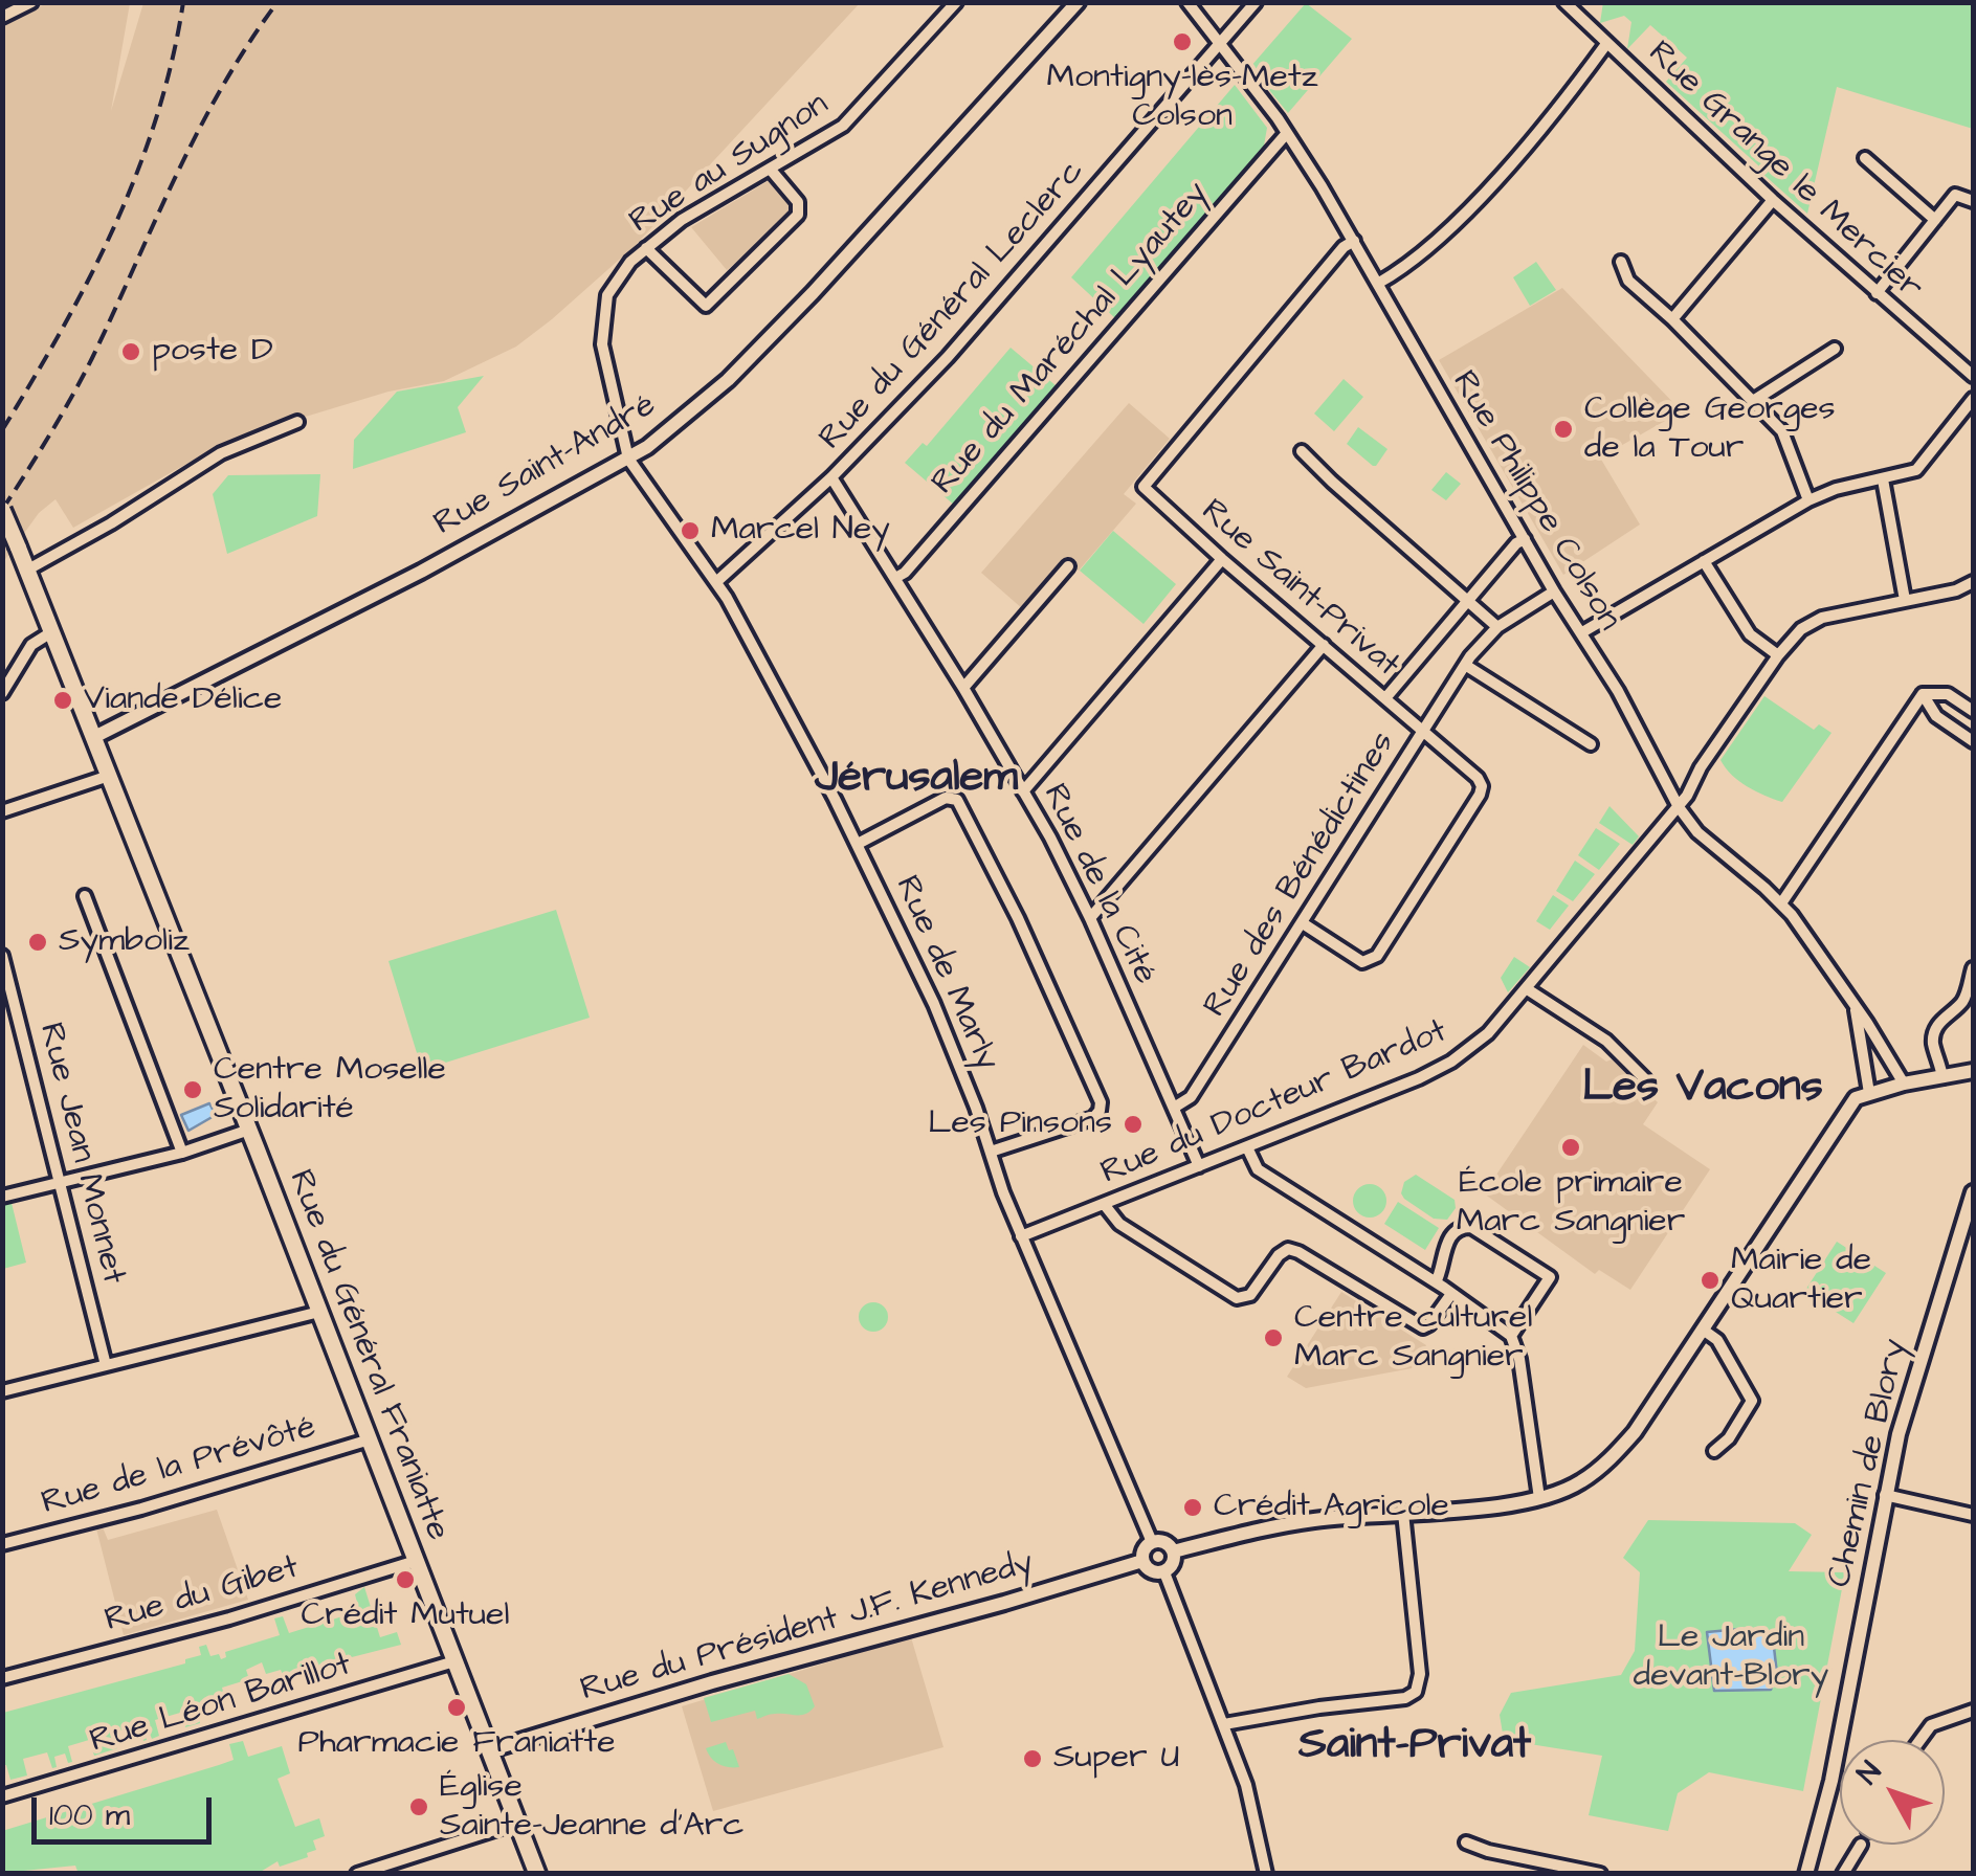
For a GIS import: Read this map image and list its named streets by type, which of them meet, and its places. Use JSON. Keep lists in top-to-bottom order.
{
  "streets": {
    "main road": ["Rue du Général Franiatte"],
    "street": [
      "Rue au Sugnon",
      "Rue Grange le Mercier",
      "Rue du Général Leclerc",
      "Rue du Maréchal Lyautey",
      "Rue Saint-André",
      "Rue Philippe Colson",
      "Rue Saint-Privat",
      "Rue des Bénédictines",
      "Rue de la Cité",
      "Rue de Marly",
      "Rue du Docteur Bardot",
      "Rue Jean Monnet",
      "Chemin de Blory",
      "Rue de la Prévôté",
      "Rue du Gibet",
      "Rue du Président J.F. Kennedy",
      "Rue Léon Barillot"
    ]
  },
  "crossings": [
    ["Rue au Sugnon", "Rue Saint-André"],
    ["Rue au Sugnon", "Rue de Marly"],
    ["Rue du Général Leclerc", "Rue Philippe Colson"],
    ["Rue du Général Leclerc", "Rue de la Cité"],
    ["Rue du Général Leclerc", "Rue de Marly"],
    ["Rue du Maréchal Lyautey", "Rue Philippe Colson"],
    ["Rue du Maréchal Lyautey", "Rue de la Cité"],
    ["Rue Saint-André", "Rue de Marly"],
    ["Rue Saint-André", "Rue du Général Franiatte"],
    ["Rue Philippe Colson", "Rue Saint-Privat"],
    ["Rue Philippe Colson", "Rue des Bénédictines"],
    ["Rue Philippe Colson", "Rue du Docteur Bardot"],
    ["Rue Saint-Privat", "Rue des Bénédictines"],
    ["Rue des Bénédictines", "Rue de la Cité"],
    ["Rue de la Cité", "Rue du Docteur Bardot"],
    ["Rue de Marly", "Rue du Docteur Bardot"],
    ["Rue de Marly", "Rue du Président J.F. Kennedy"],
    ["Rue du Général Franiatte", "Rue de la Prévôté"],
    ["Rue du Général Franiatte", "Rue du Gibet"],
    ["Rue du Général Franiatte", "Rue du Président J.F. Kennedy"],
    ["Rue du Général Franiatte", "Rue Léon Barillot"]
  ],
  "districts": ["Jérusalem", "Les Vacons", "Saint-Privat"],
  "parks": ["Le Jardin devant-Blory"],
  "places": [
    "Montigny-lès-Metz Colson",
    "poste D",
    "Collège Georges de la Tour",
    "Marcel Ney",
    "Viande Délice",
    "Symboliz",
    "Centre Moselle Solidarité",
    "Les Pinsons",
    "École primaire Marc Sangnier",
    "Mairie de Quartier",
    "Centre culturel Marc Sangnier",
    "Crédit Agricole",
    "Crédit Mutuel",
    "Pharmacie Franiatte",
    "Super U",
    "Église Sainte-Jeanne d'Arc"
  ],
  "scale_bar": "100 m",
  "north": "top left"
}
